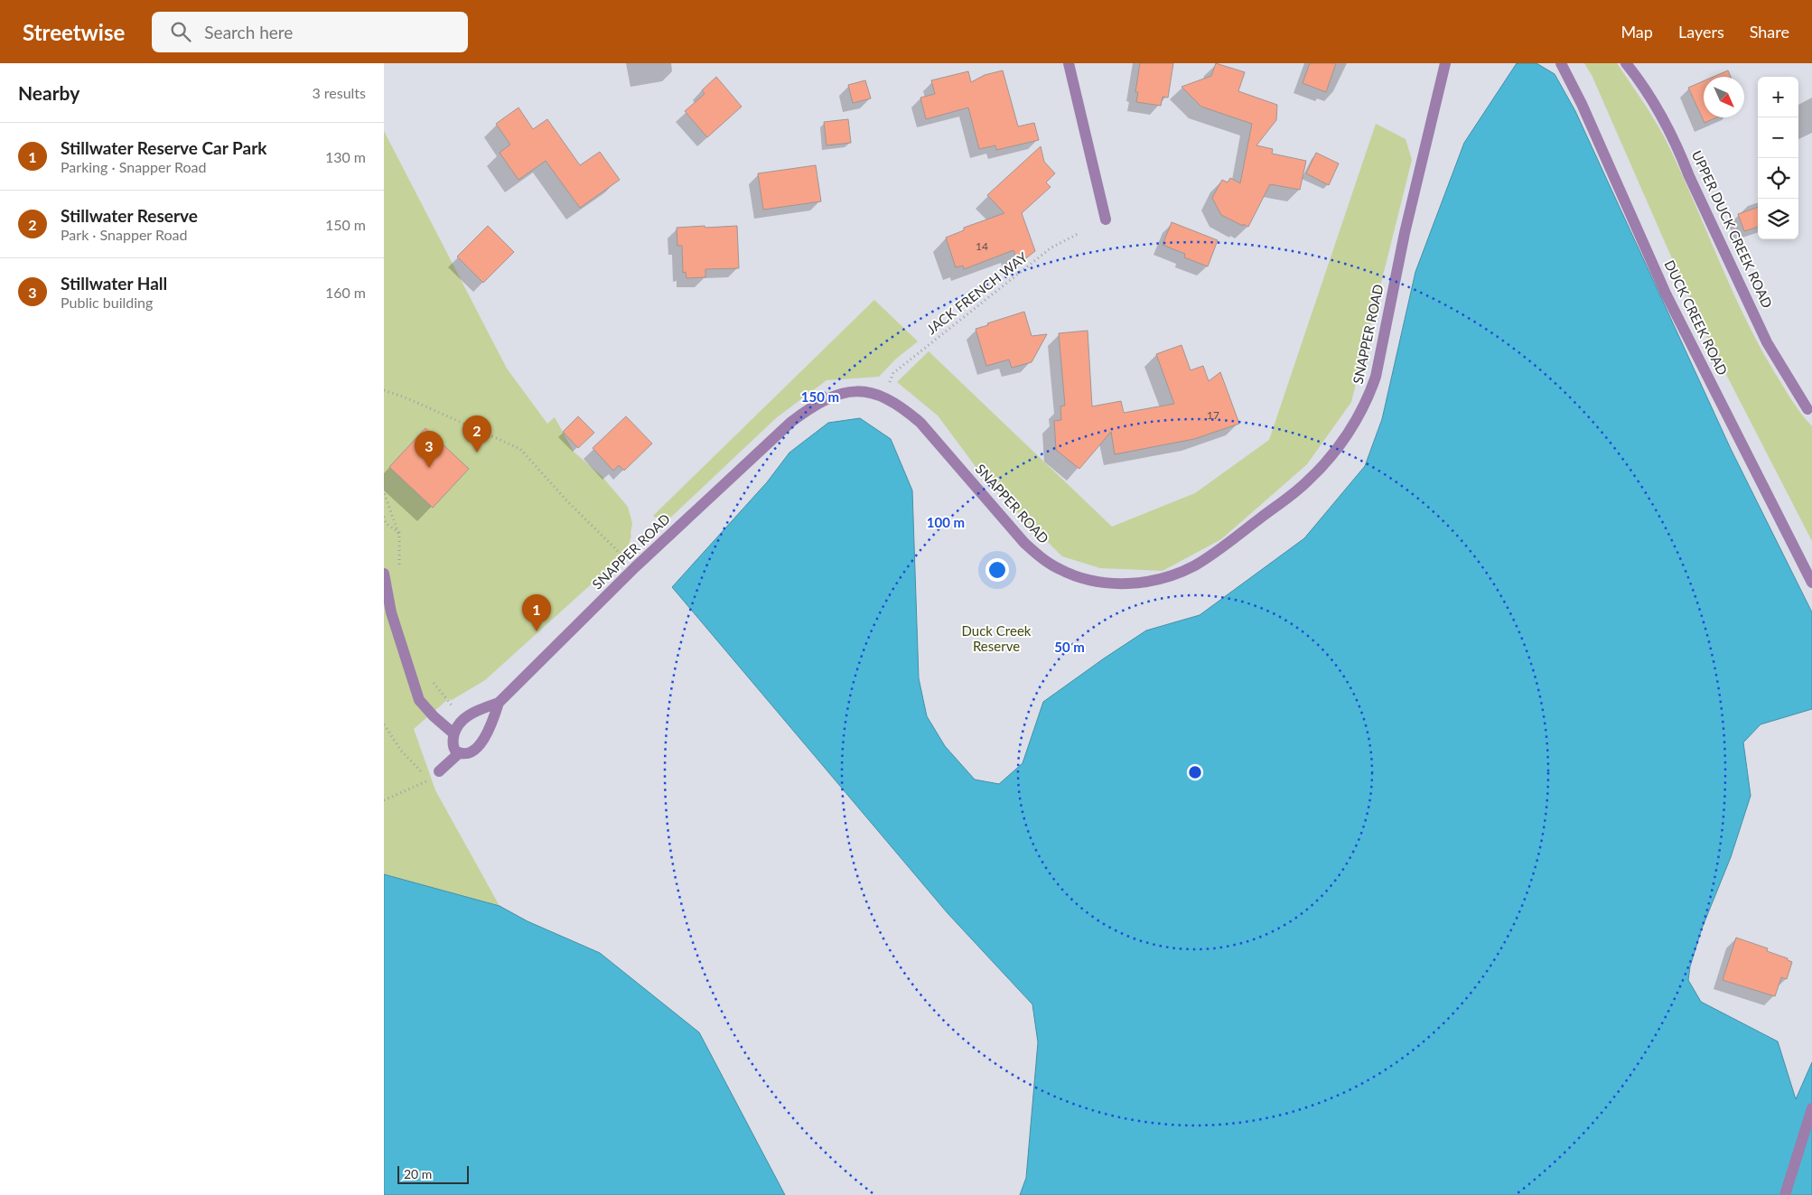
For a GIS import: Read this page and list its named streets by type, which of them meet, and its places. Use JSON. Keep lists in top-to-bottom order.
{
  "streets": {
    "street": ["UPPER DUCK CREEK ROAD", "DUCK CREEK ROAD", "SNAPPER ROAD"],
    "path": ["JACK FRENCH WAY"]
  },
  "parks": ["Duck Creek Reserve"],
  "house_numbers": ["14", "17"],
  "scale_bar": "20 m",
  "north": "bottom right",
  "page": {
    "header": "Streetwise",
    "search": "Search here",
    "nav": ["Map", "Layers", "Share"],
    "heading": ["Nearby", "3 results"],
    "map_buttons": ["+", "−"],
    "list": [
      {
        "mark": "1",
        "name": "Stillwater Reserve Car Park",
        "note": "Parking · Snapper Road",
        "value": "130 m"
      },
      {
        "mark": "2",
        "name": "Stillwater Reserve",
        "note": "Park · Snapper Road",
        "value": "150 m"
      },
      {
        "mark": "3",
        "name": "Stillwater Hall",
        "note": "Public building",
        "value": "160 m"
      }
    ],
    "pins": ["2", "3", "1"],
    "scale": "20 m"
  },
  "rings": ["150 m", "100 m", "50 m"]
}
